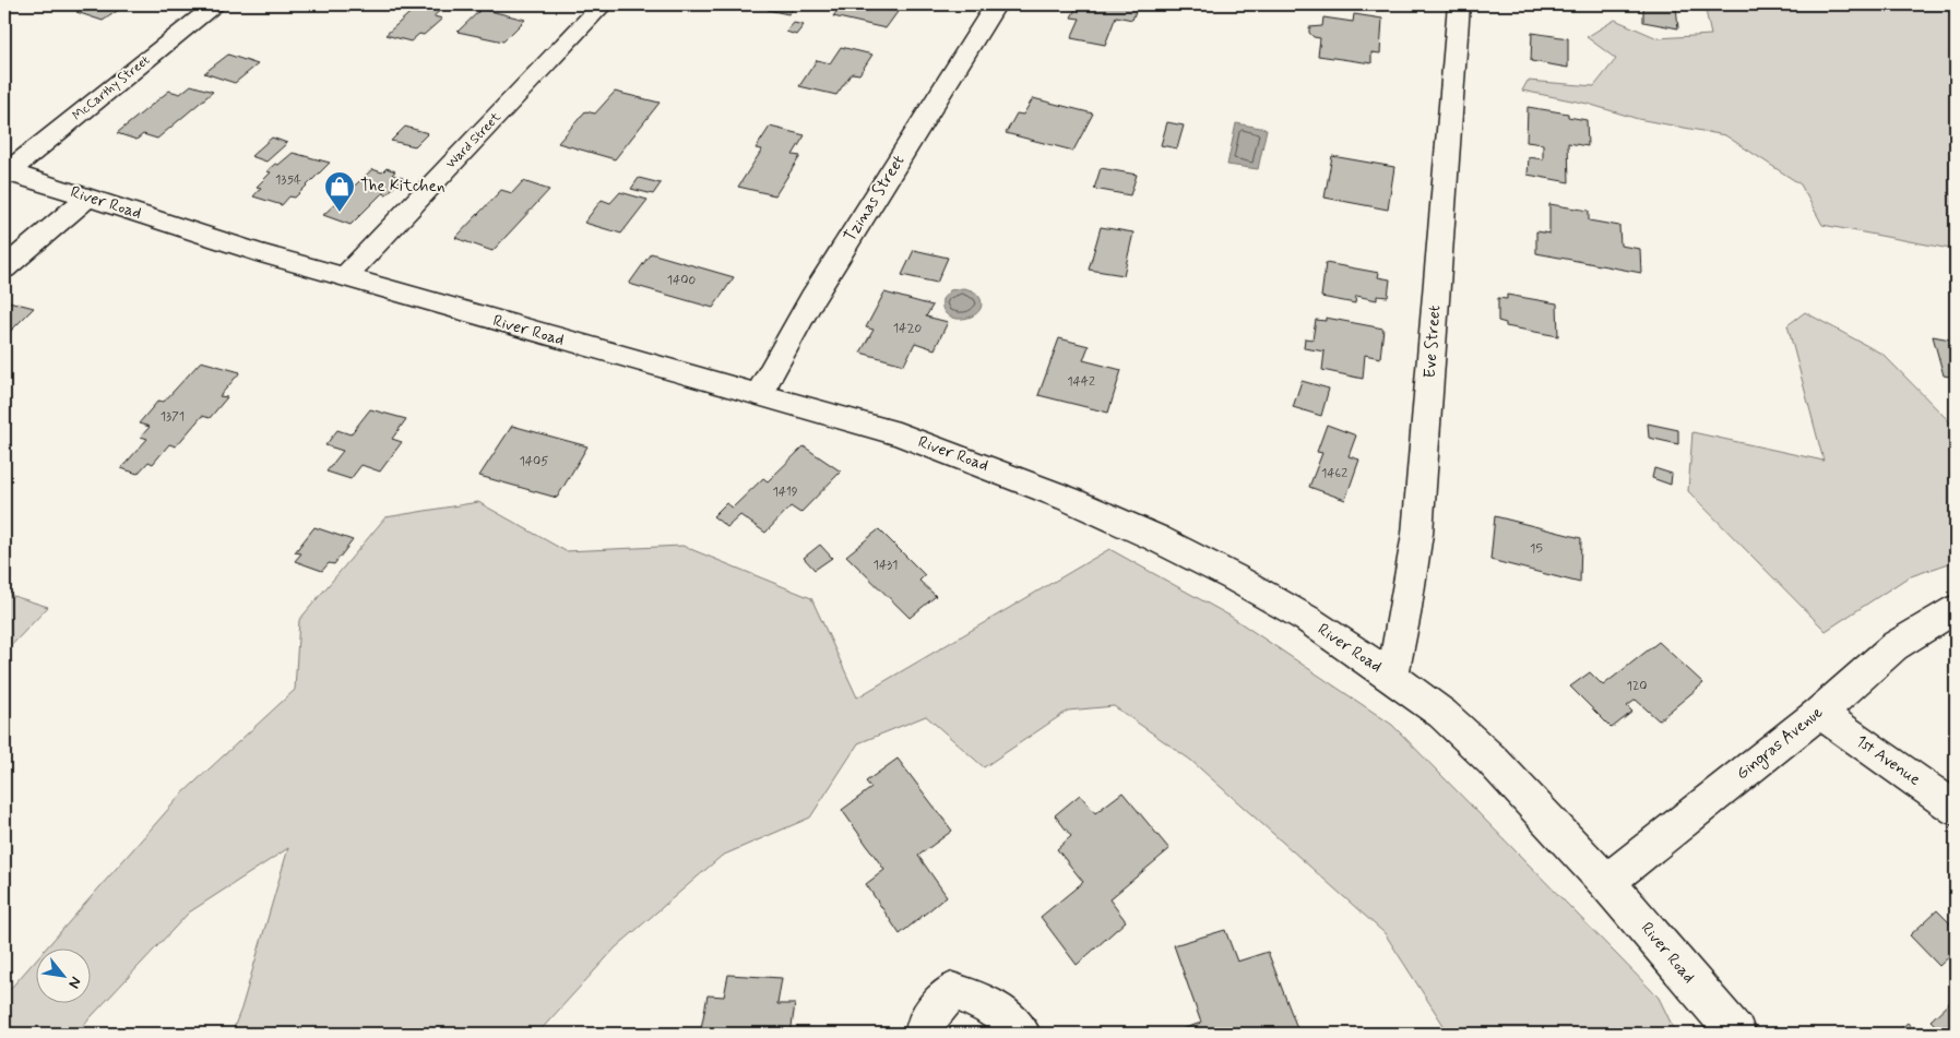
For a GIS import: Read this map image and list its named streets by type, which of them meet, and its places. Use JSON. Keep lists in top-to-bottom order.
{
  "streets": {
    "street": [
      "McCarthy Street",
      "Ward Street",
      "Tzinas Street",
      "River Road",
      "Eve Street",
      "Gingras Avenue",
      "1st Avenue"
    ]
  },
  "crossings": [
    ["McCarthy Street", "River Road"],
    ["Ward Street", "River Road"],
    ["Tzinas Street", "River Road"],
    ["River Road", "Eve Street"],
    ["River Road", "Gingras Avenue"],
    ["Gingras Avenue", "1st Avenue"]
  ],
  "places": {
    "shop": ["The Kitchen"]
  },
  "house_numbers": [
    "1354",
    "1400",
    "1420",
    "1442",
    "1371",
    "1405",
    "1462",
    "1419",
    "15",
    "1431",
    "120"
  ],
  "north": "bottom right"
}
